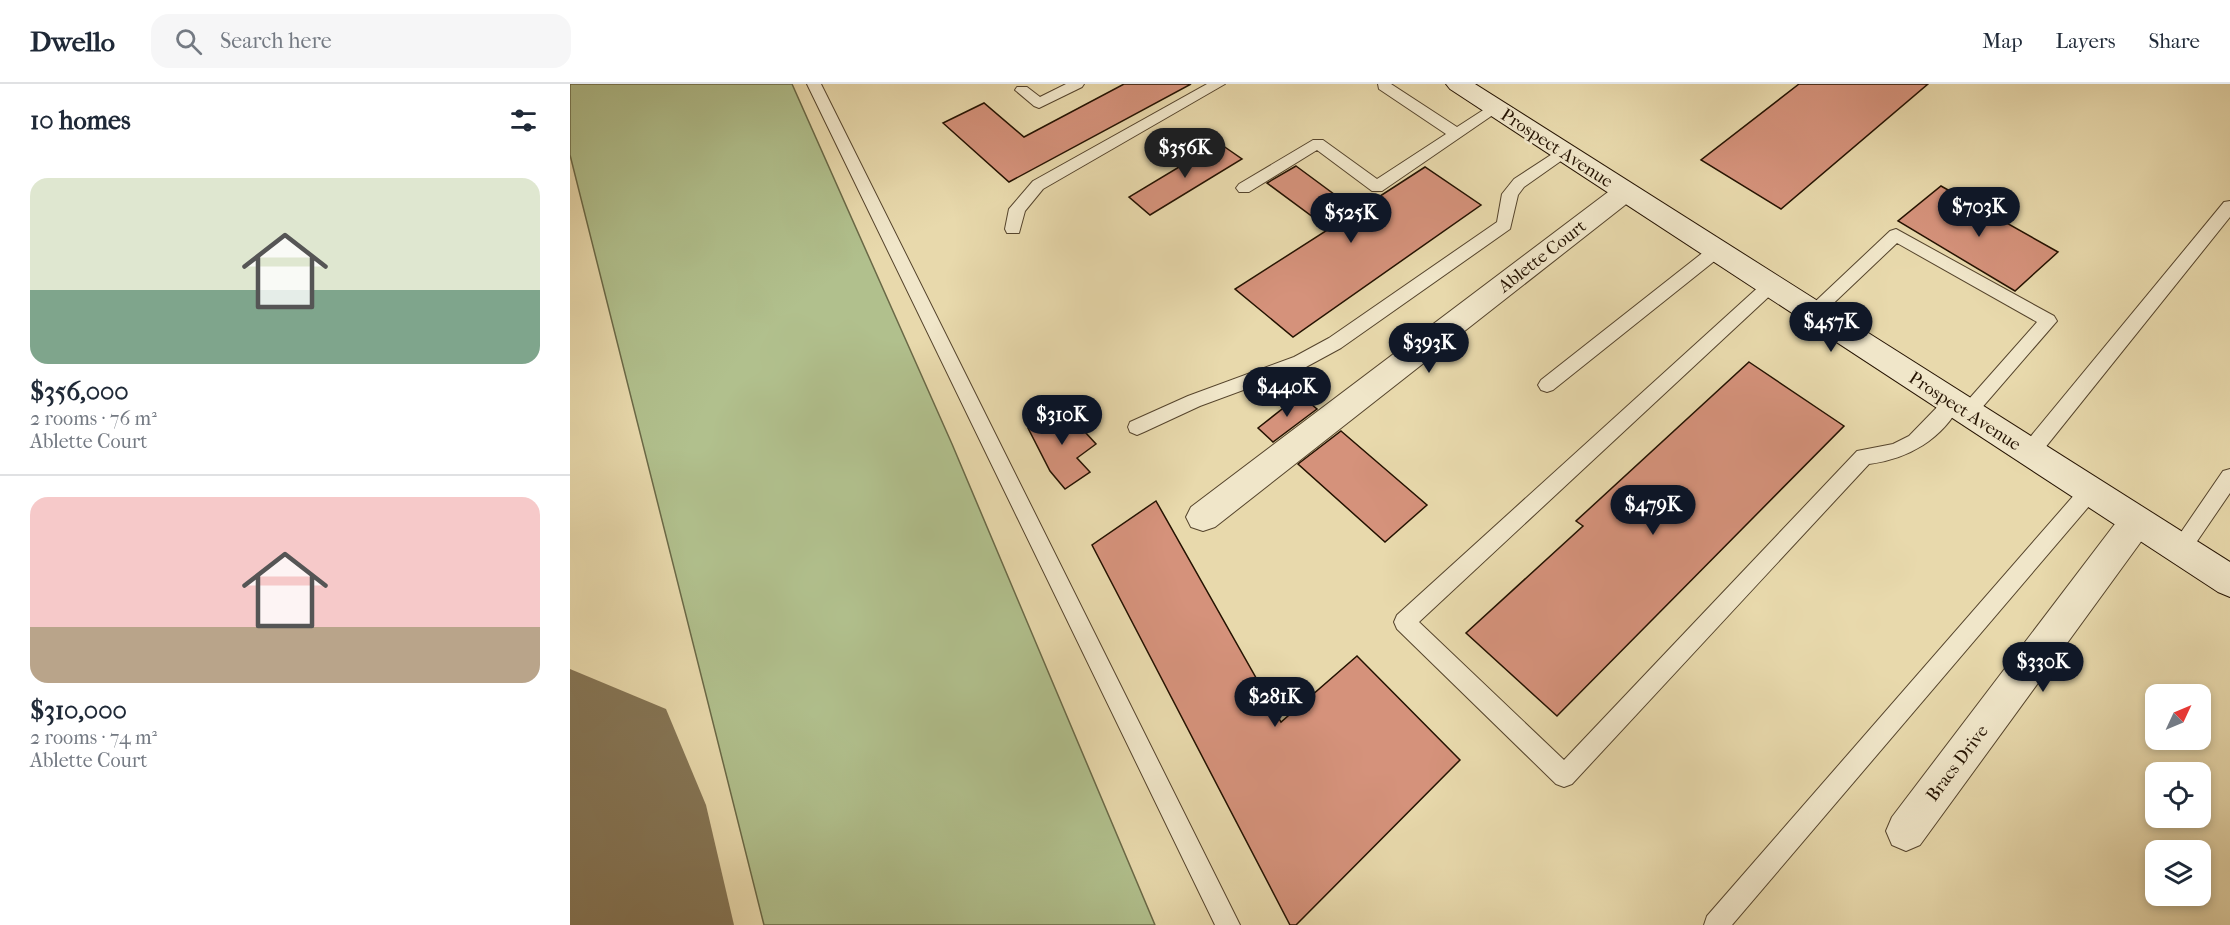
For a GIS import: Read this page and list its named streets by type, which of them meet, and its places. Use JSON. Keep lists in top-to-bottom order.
{
  "streets": {
    "street": ["Prospect Avenue", "Ablette Court", "Bracs Drive"]
  },
  "crossings": [
    ["Prospect Avenue", "Ablette Court"],
    ["Prospect Avenue", "Bracs Drive"]
  ],
  "north": "top right",
  "page": {
    "header": "Dwello",
    "search": "Search here",
    "nav": ["Map", "Layers", "Share"],
    "heading": "10 homes",
    "price": [
      "$356K",
      "$703K",
      "$525K",
      "$457K",
      "$393K",
      "$440K",
      "$310K",
      "$479K",
      "$330K",
      "$281K"
    ],
    "list": [
      {
        "name": "$356,000",
        "note": "2 rooms · 76 m² · Ablette Court"
      },
      {
        "name": "$310,000",
        "note": "2 rooms · 74 m² · Ablette Court"
      }
    ]
  }
}
